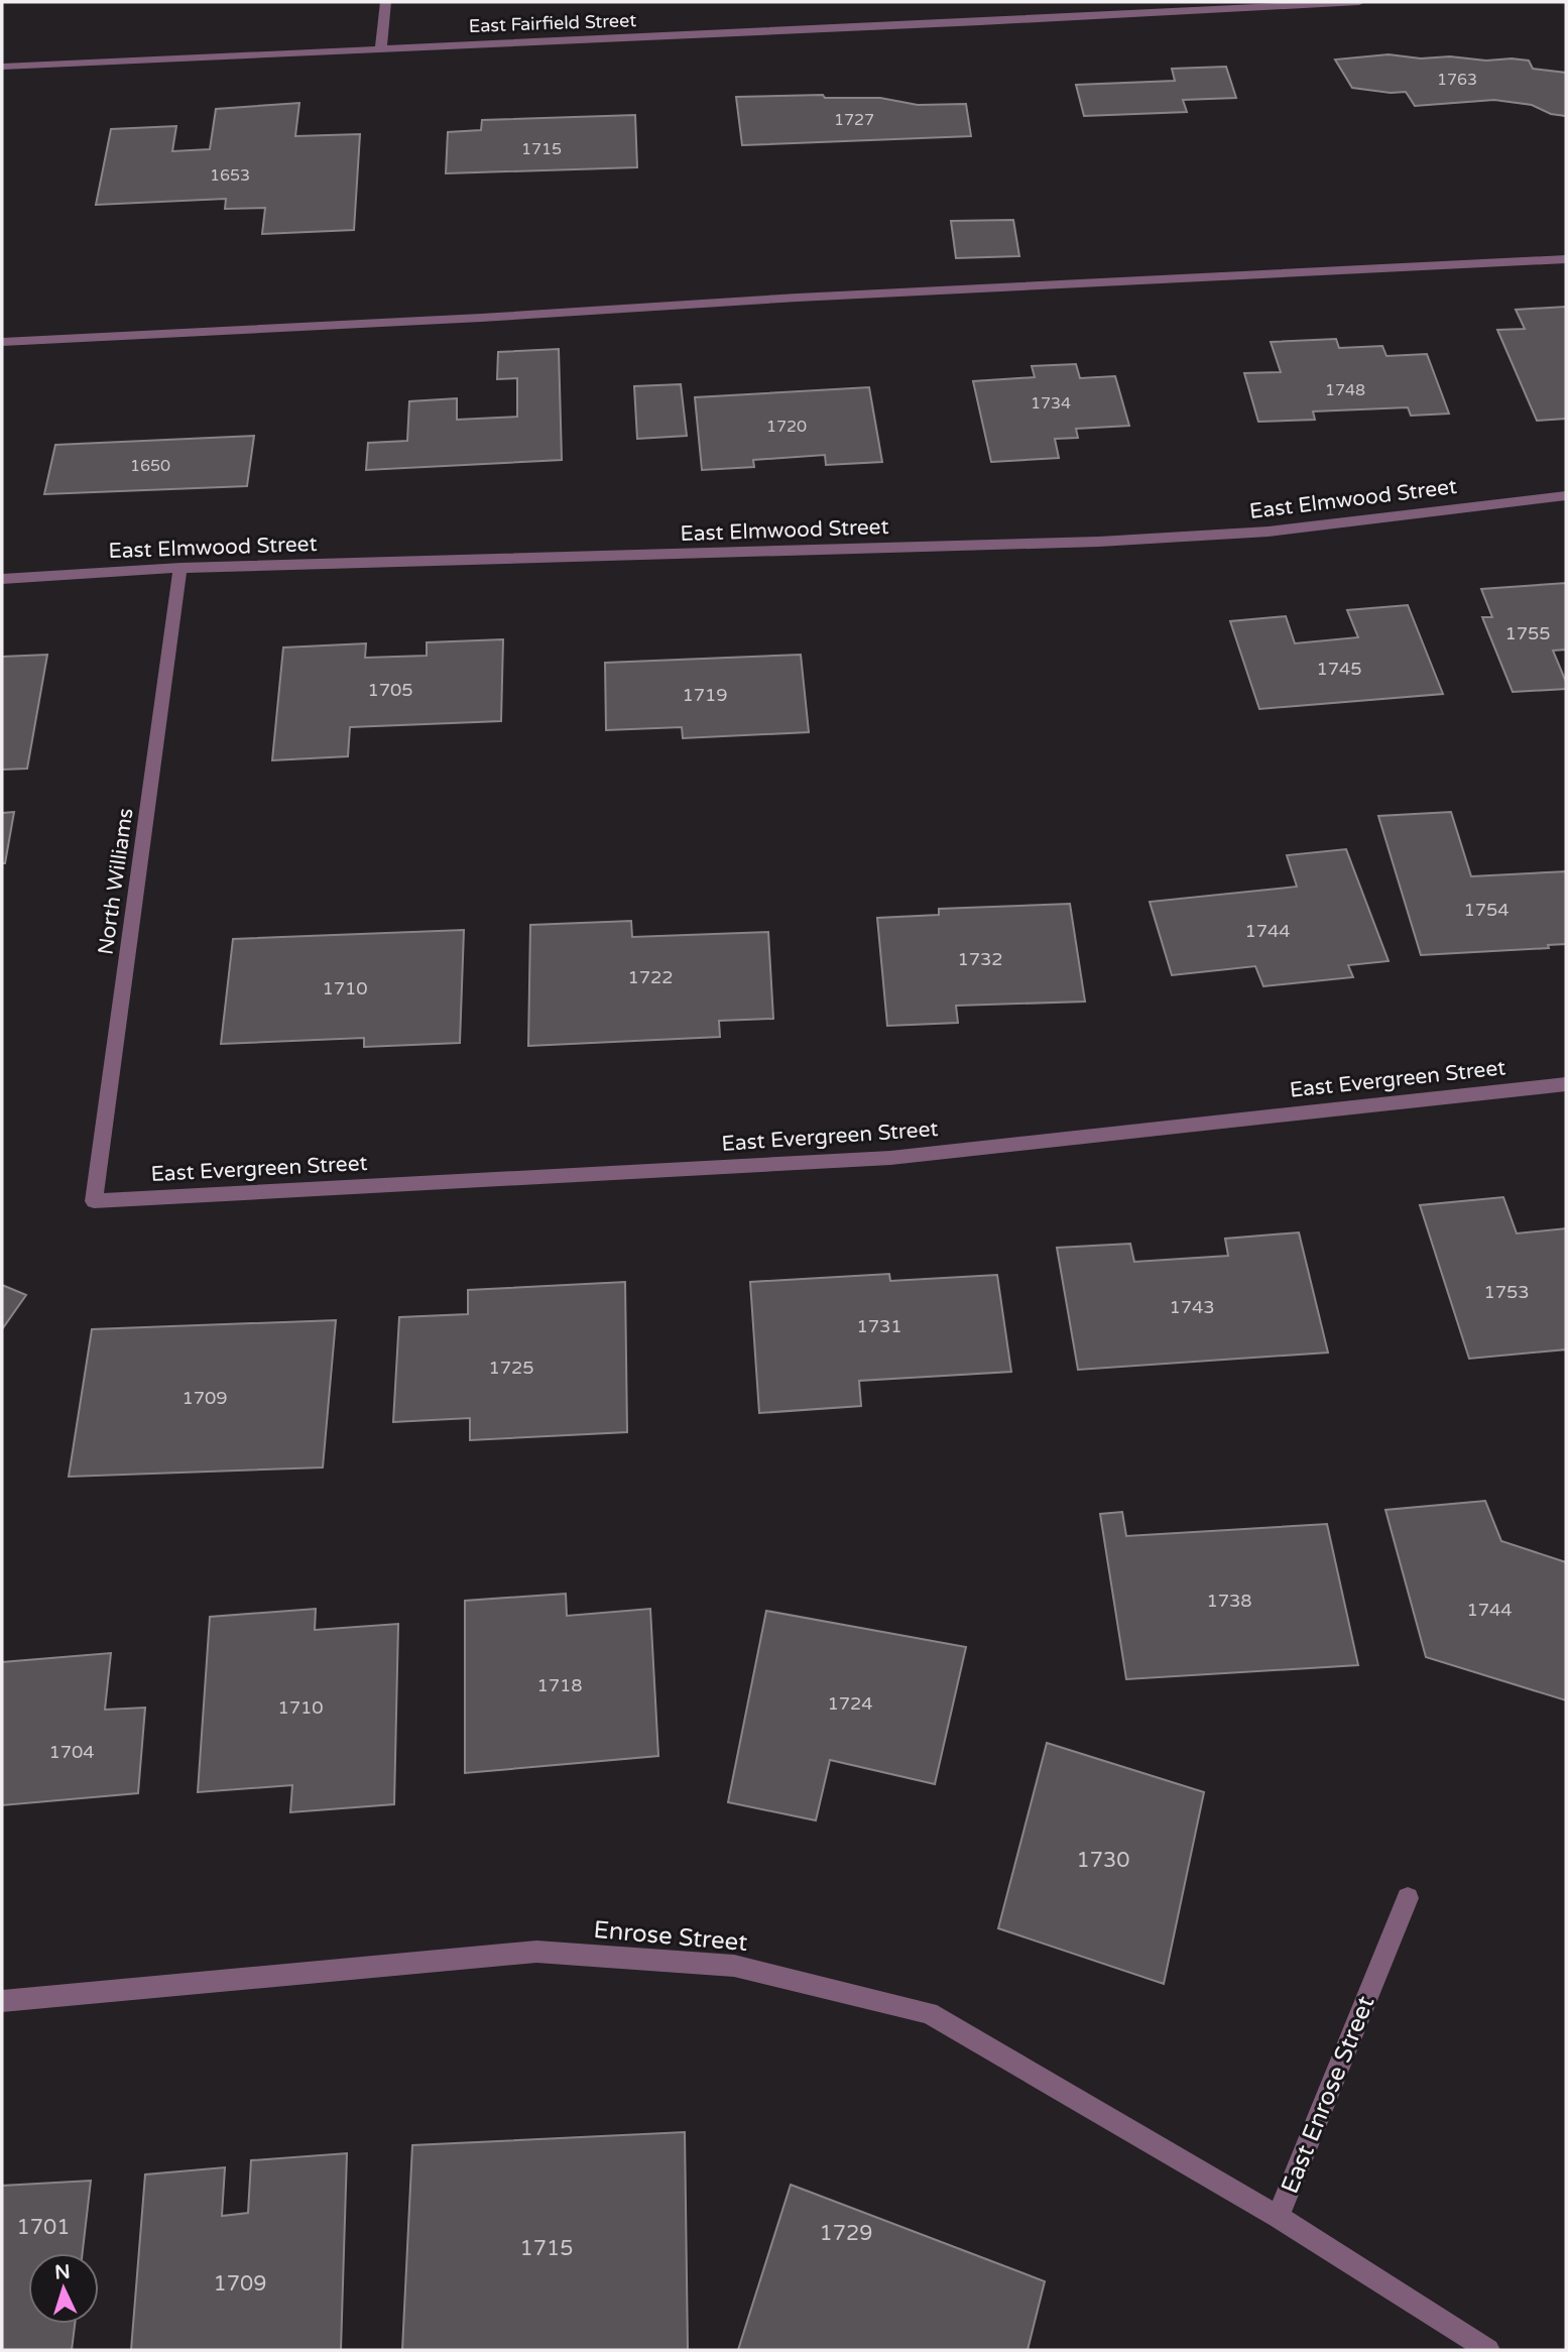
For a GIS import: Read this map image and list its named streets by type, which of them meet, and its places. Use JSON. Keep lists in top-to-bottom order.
{
  "streets": {
    "street": [
      "East Fairfield Street",
      "East Elmwood Street",
      "North Williams",
      "East Evergreen Street",
      "Enrose Street",
      "East Enrose Street"
    ]
  },
  "crossings": [
    ["East Elmwood Street", "North Williams"],
    ["North Williams", "East Evergreen Street"],
    ["Enrose Street", "East Enrose Street"]
  ],
  "house_numbers": [
    "1763",
    "1727",
    "1715",
    "1653",
    "1748",
    "1734",
    "1720",
    "1650",
    "1755",
    "1745",
    "1705",
    "1719",
    "1754",
    "1744",
    "1732",
    "1722",
    "1710",
    "1753",
    "1743",
    "1731",
    "1725",
    "1709",
    "1738",
    "1744",
    "1718",
    "1724",
    "1710",
    "1704",
    "1730",
    "1701",
    "1729",
    "1715",
    "1709"
  ],
  "north": "top"
}
